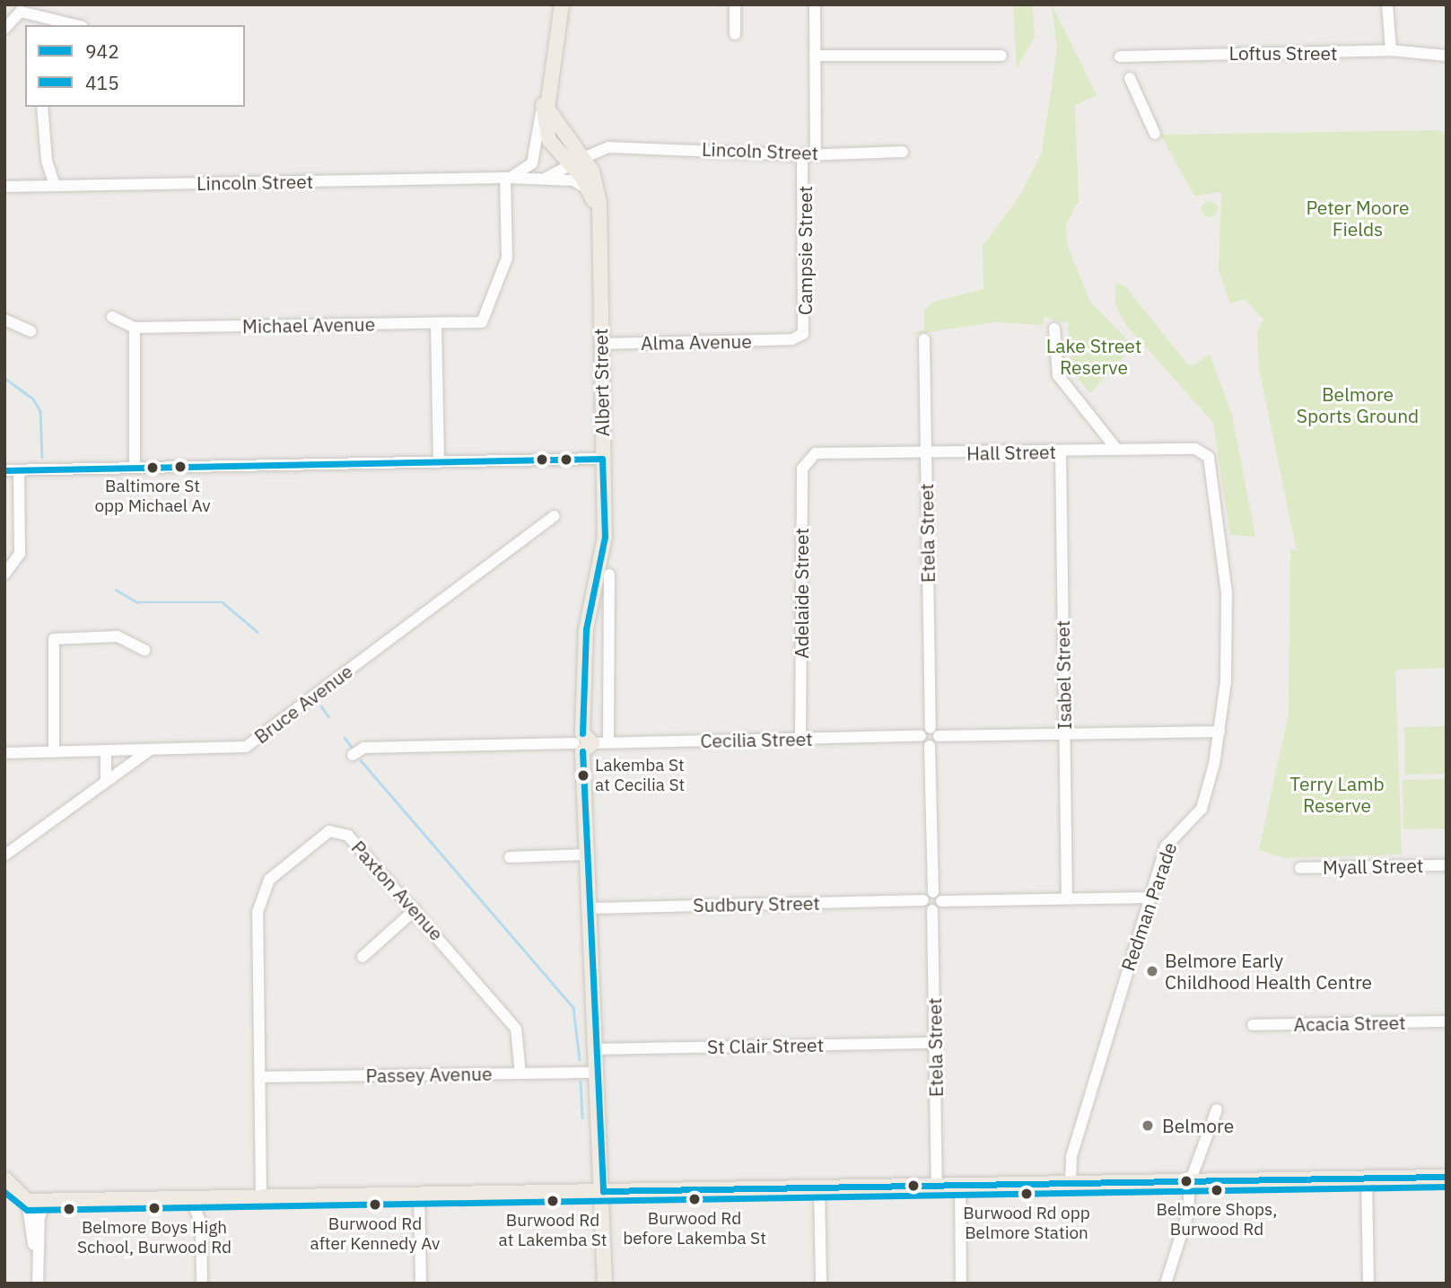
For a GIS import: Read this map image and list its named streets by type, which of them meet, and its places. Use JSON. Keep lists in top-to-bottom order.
{
  "streets": {
    "main road": ["Albert Street"],
    "street": [
      "Loftus Street",
      "Lincoln Street",
      "Campsie Street",
      "Michael Avenue",
      "Alma Avenue",
      "Hall Street",
      "Etela Street",
      "Adelaide Street",
      "Isabel Street",
      "Bruce Avenue",
      "Cecilia Street",
      "Myall Street",
      "Paxton Avenue",
      "Sudbury Street",
      "Redman Parade",
      "Acacia Street",
      "St Clair Street",
      "Passey Avenue"
    ]
  },
  "crossings": [
    ["Lincoln Street", "Campsie Street"],
    ["Lincoln Street", "Michael Avenue"],
    ["Lincoln Street", "Albert Street"],
    ["Campsie Street", "Alma Avenue"],
    ["Alma Avenue", "Albert Street"],
    ["Albert Street", "Cecilia Street"],
    ["Albert Street", "Sudbury Street"],
    ["Albert Street", "St Clair Street"],
    ["Albert Street", "Passey Avenue"],
    ["Hall Street", "Etela Street"],
    ["Hall Street", "Adelaide Street"],
    ["Hall Street", "Isabel Street"],
    ["Hall Street", "Redman Parade"],
    ["Etela Street", "St Clair Street"],
    ["Adelaide Street", "Cecilia Street"],
    ["Paxton Avenue", "Passey Avenue"]
  ],
  "parks": [
    "Peter Moore Fields",
    "Lake Street Reserve",
    "Belmore Sports Ground",
    "Terry Lamb Reserve"
  ],
  "places": [
    "Baltimore St opp Michael Av",
    "Lakemba St at Cecilia St",
    "Belmore Early Childhood Health Centre",
    "Belmore",
    "Belmore Shops, Burwood Rd",
    "Burwood Rd opp Belmore Station",
    "Burwood Rd before Lakemba St",
    "Burwood Rd at Lakemba St",
    "Burwood Rd after Kennedy Av",
    "Belmore Boys High School, Burwood Rd"
  ],
  "lines": ["transit line 942", "transit line 415"],
  "legend": ["942", "415"]
}
